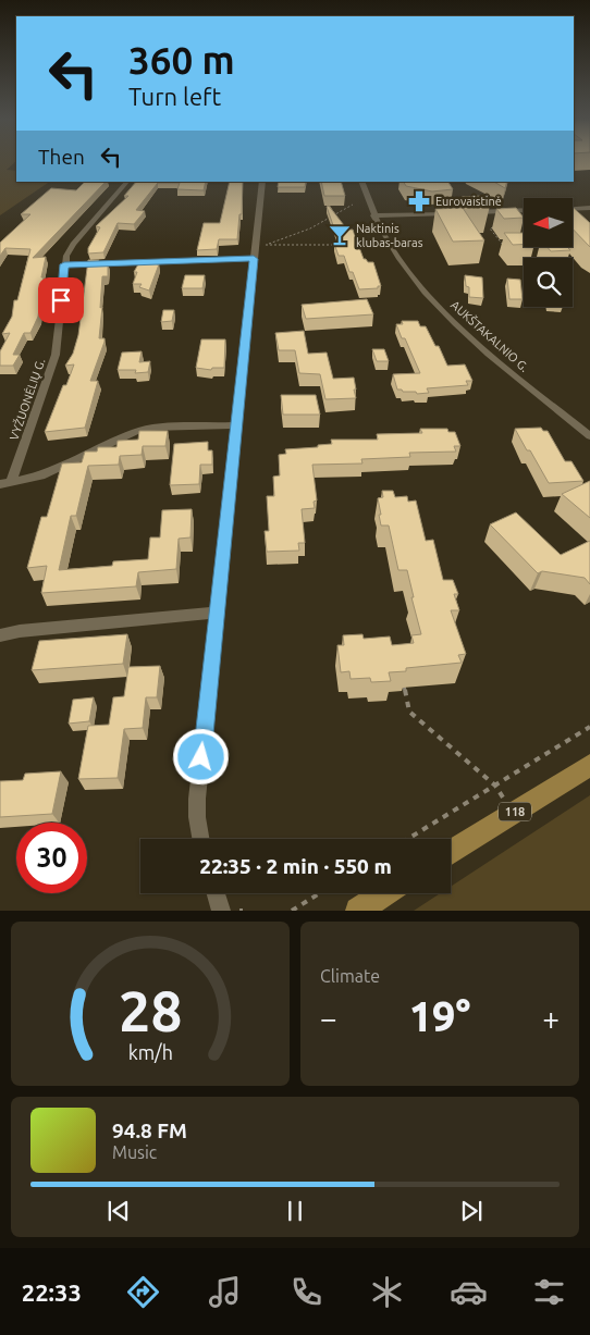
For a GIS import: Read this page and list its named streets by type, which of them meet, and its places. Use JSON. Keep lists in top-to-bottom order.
{
  "streets": {
    "main road": ["118"],
    "street": ["AUKŠTAKALNIO G.", "VYŽUONĖLIŲ G."]
  },
  "places": {
    "pharmacy": ["Eurovaistinė"],
    "bar": ["Naktinis klubas-baras"]
  },
  "north": "left",
  "page": {
    "turn": ["360 m", "Turn left"],
    "then": "Then",
    "limit": "30",
    "trip": "22:35 · 2 min · 550 m",
    "tile": "Climate",
    "heat": ["−", "19°", "+"],
    "song": ["94.8 FM", "Music"],
    "tabs": "22:33",
    "gauge": ["28", "km/h"]
  }
}
